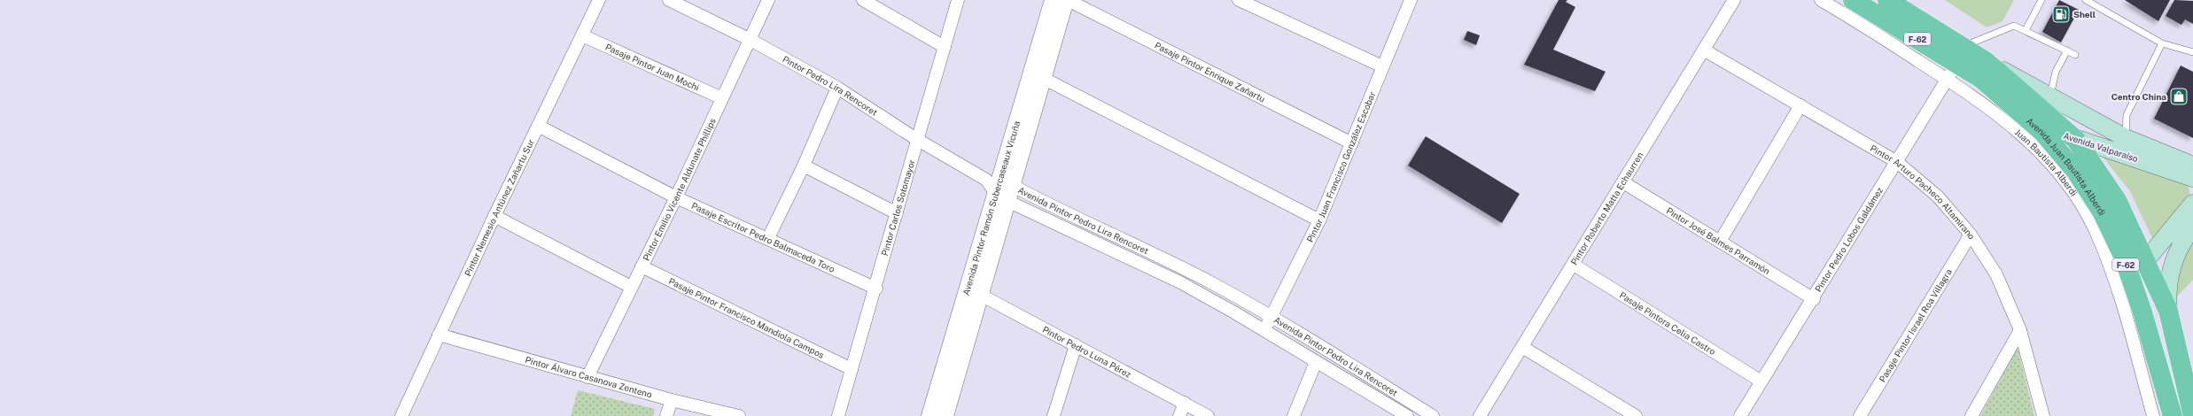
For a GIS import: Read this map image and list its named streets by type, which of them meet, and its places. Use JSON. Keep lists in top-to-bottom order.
{
  "streets": {
    "main road": ["F-62", "Avenida Valparaíso", "Avenida Juan Bautista Alberdi"],
    "street": [
      "Pasaje Pintor Juan Mochi",
      "Pasaje Pintor Enrique Zañartu",
      "Pintor Pedro Lira Rencoret",
      "Juan Bautista Alberdi",
      "Pintor Juan Francisco González Escobar",
      "Pintor Emilio Vicente Aldunate Phillips",
      "Pintor Arturo Pacheco Altamirano",
      "Pintor Nemesio Antúnez Zañartu Sur",
      "Pintor Carlos Sotomayor",
      "Avenida Pintor Ramón Subercaseaux Vicuña",
      "Pintor Roberto Matta Echaurren",
      "Avenida Pintor Pedro Lira Rencoret",
      "Pasaje Escritor Pedro Balmaceda Toro",
      "Pintor Pedro Lobos Galdámez",
      "Pintor José Balmes Parramón",
      "Pasaje Pintor Francisco Mandiola Campos",
      "Pasaje Pintora Celia Castro",
      "Pasaje Pintor Israel Roa Villagra",
      "Pintor Pedro Luna Pérez",
      "Pintor Álvaro Casanova Zenteno"
    ]
  },
  "crossings": [
    ["Pasaje Pintor Juan Mochi", "Pintor Emilio Vicente Aldunate Phillips"],
    ["Pasaje Pintor Juan Mochi", "Pintor Nemesio Antúnez Zañartu Sur"],
    ["Pasaje Pintor Enrique Zañartu", "Pintor Juan Francisco González Escobar"],
    ["Pasaje Pintor Enrique Zañartu", "Avenida Pintor Ramón Subercaseaux Vicuña"],
    ["Pintor Pedro Lira Rencoret", "Pintor Emilio Vicente Aldunate Phillips"],
    ["Pintor Pedro Lira Rencoret", "Pintor Carlos Sotomayor"],
    ["Pintor Pedro Lira Rencoret", "Avenida Pintor Ramón Subercaseaux Vicuña"],
    ["Pintor Pedro Lira Rencoret", "Avenida Pintor Pedro Lira Rencoret"],
    ["Avenida Valparaíso", "Avenida Juan Bautista Alberdi"],
    ["Juan Bautista Alberdi", "Avenida Juan Bautista Alberdi"],
    ["Juan Bautista Alberdi", "Pintor Pedro Lobos Galdámez"],
    ["Pintor Juan Francisco González Escobar", "Avenida Pintor Pedro Lira Rencoret"],
    ["Avenida Juan Bautista Alberdi", "Pintor Pedro Lobos Galdámez"],
    ["Pintor Emilio Vicente Aldunate Phillips", "Pasaje Escritor Pedro Balmaceda Toro"],
    ["Pintor Emilio Vicente Aldunate Phillips", "Pasaje Pintor Francisco Mandiola Campos"],
    ["Pintor Emilio Vicente Aldunate Phillips", "Pintor Álvaro Casanova Zenteno"],
    ["Pintor Arturo Pacheco Altamirano", "Pintor Roberto Matta Echaurren"],
    ["Pintor Arturo Pacheco Altamirano", "Pintor Pedro Lobos Galdámez"],
    ["Pintor Arturo Pacheco Altamirano", "Pasaje Pintor Israel Roa Villagra"],
    ["Pintor Nemesio Antúnez Zañartu Sur", "Pasaje Escritor Pedro Balmaceda Toro"],
    ["Pintor Nemesio Antúnez Zañartu Sur", "Pintor Álvaro Casanova Zenteno"],
    ["Pintor Carlos Sotomayor", "Pasaje Escritor Pedro Balmaceda Toro"],
    ["Pintor Carlos Sotomayor", "Pasaje Pintor Francisco Mandiola Campos"],
    ["Avenida Pintor Ramón Subercaseaux Vicuña", "Avenida Pintor Pedro Lira Rencoret"],
    ["Avenida Pintor Ramón Subercaseaux Vicuña", "Pintor Pedro Luna Pérez"],
    ["Pintor Roberto Matta Echaurren", "Pintor José Balmes Parramón"],
    ["Pintor Roberto Matta Echaurren", "Pasaje Pintora Celia Castro"],
    ["Pintor Pedro Lobos Galdámez", "Pintor José Balmes Parramón"],
    ["Pintor Pedro Lobos Galdámez", "Pasaje Pintora Celia Castro"]
  ],
  "places": {
    "fuel station": ["Shell"],
    "shop": ["Centro China"]
  }
}
